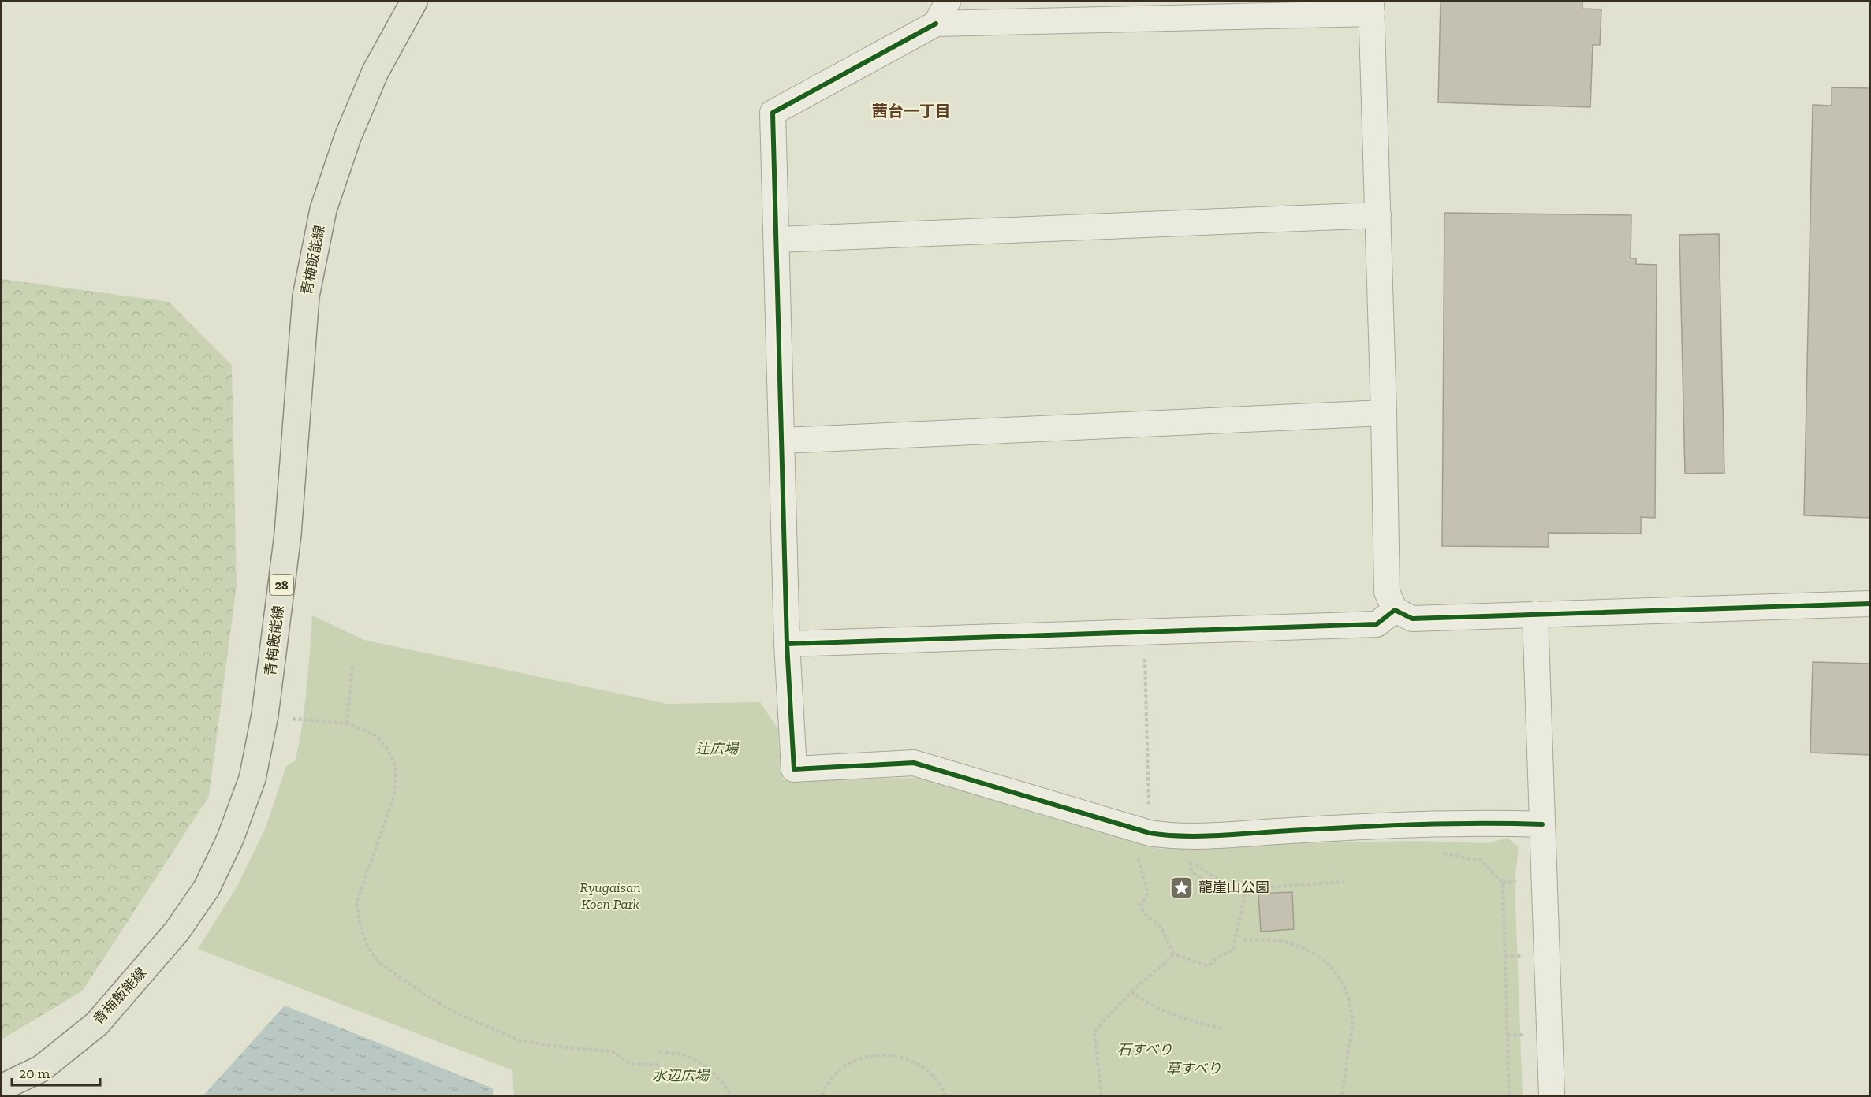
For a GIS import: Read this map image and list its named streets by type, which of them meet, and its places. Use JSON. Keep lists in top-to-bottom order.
{
  "streets": {
    "main road": ["青梅飯能線", "28"]
  },
  "districts": ["茜台一丁目"],
  "parks": [
    "辻広場",
    "Ryugaisan Koen Park",
    "石すべり",
    "草すべり",
    "水辺広場"
  ],
  "places": {
    "place": ["龍崖山公園"]
  },
  "scale_bar": "20 m"
}
